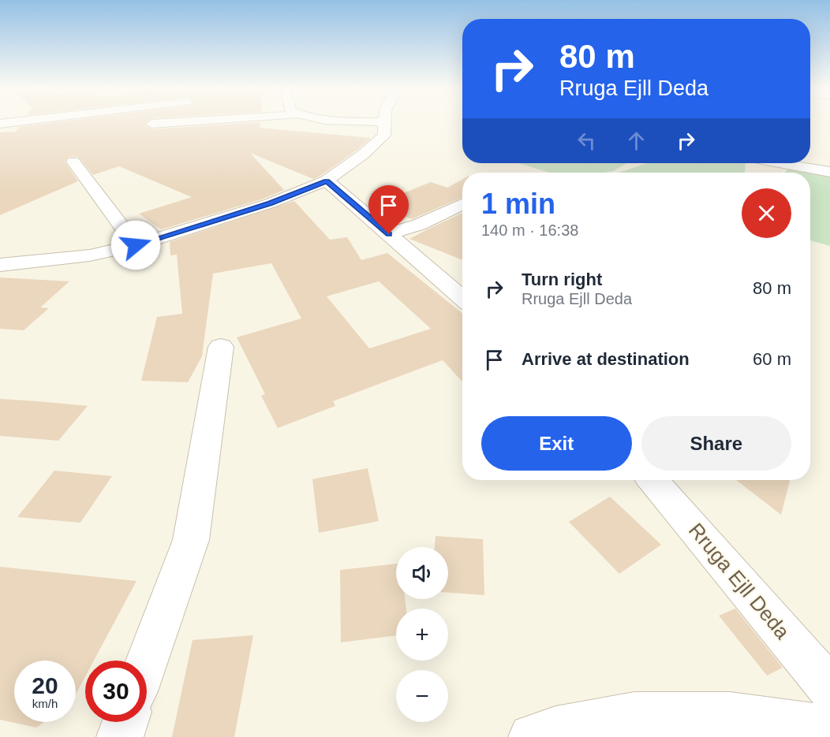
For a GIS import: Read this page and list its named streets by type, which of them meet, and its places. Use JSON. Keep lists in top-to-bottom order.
{
  "streets": {
    "street": ["Rruga Ejll Deda"]
  },
  "page": {
    "turn": ["80 m", "Rruga Ejll Deda"],
    "heading": ["1 min", "140 m · 16:38"],
    "list": [
      {
        "name": "Turn right",
        "note": "Rruga Ejll Deda",
        "value": "80 m"
      },
      {
        "name": "Arrive at destination",
        "value": "60 m"
      }
    ],
    "buttons": ["Exit", "Share"],
    "map_buttons": ["+", "−"],
    "speed": "20 km/h",
    "limit": "30"
  }
}
